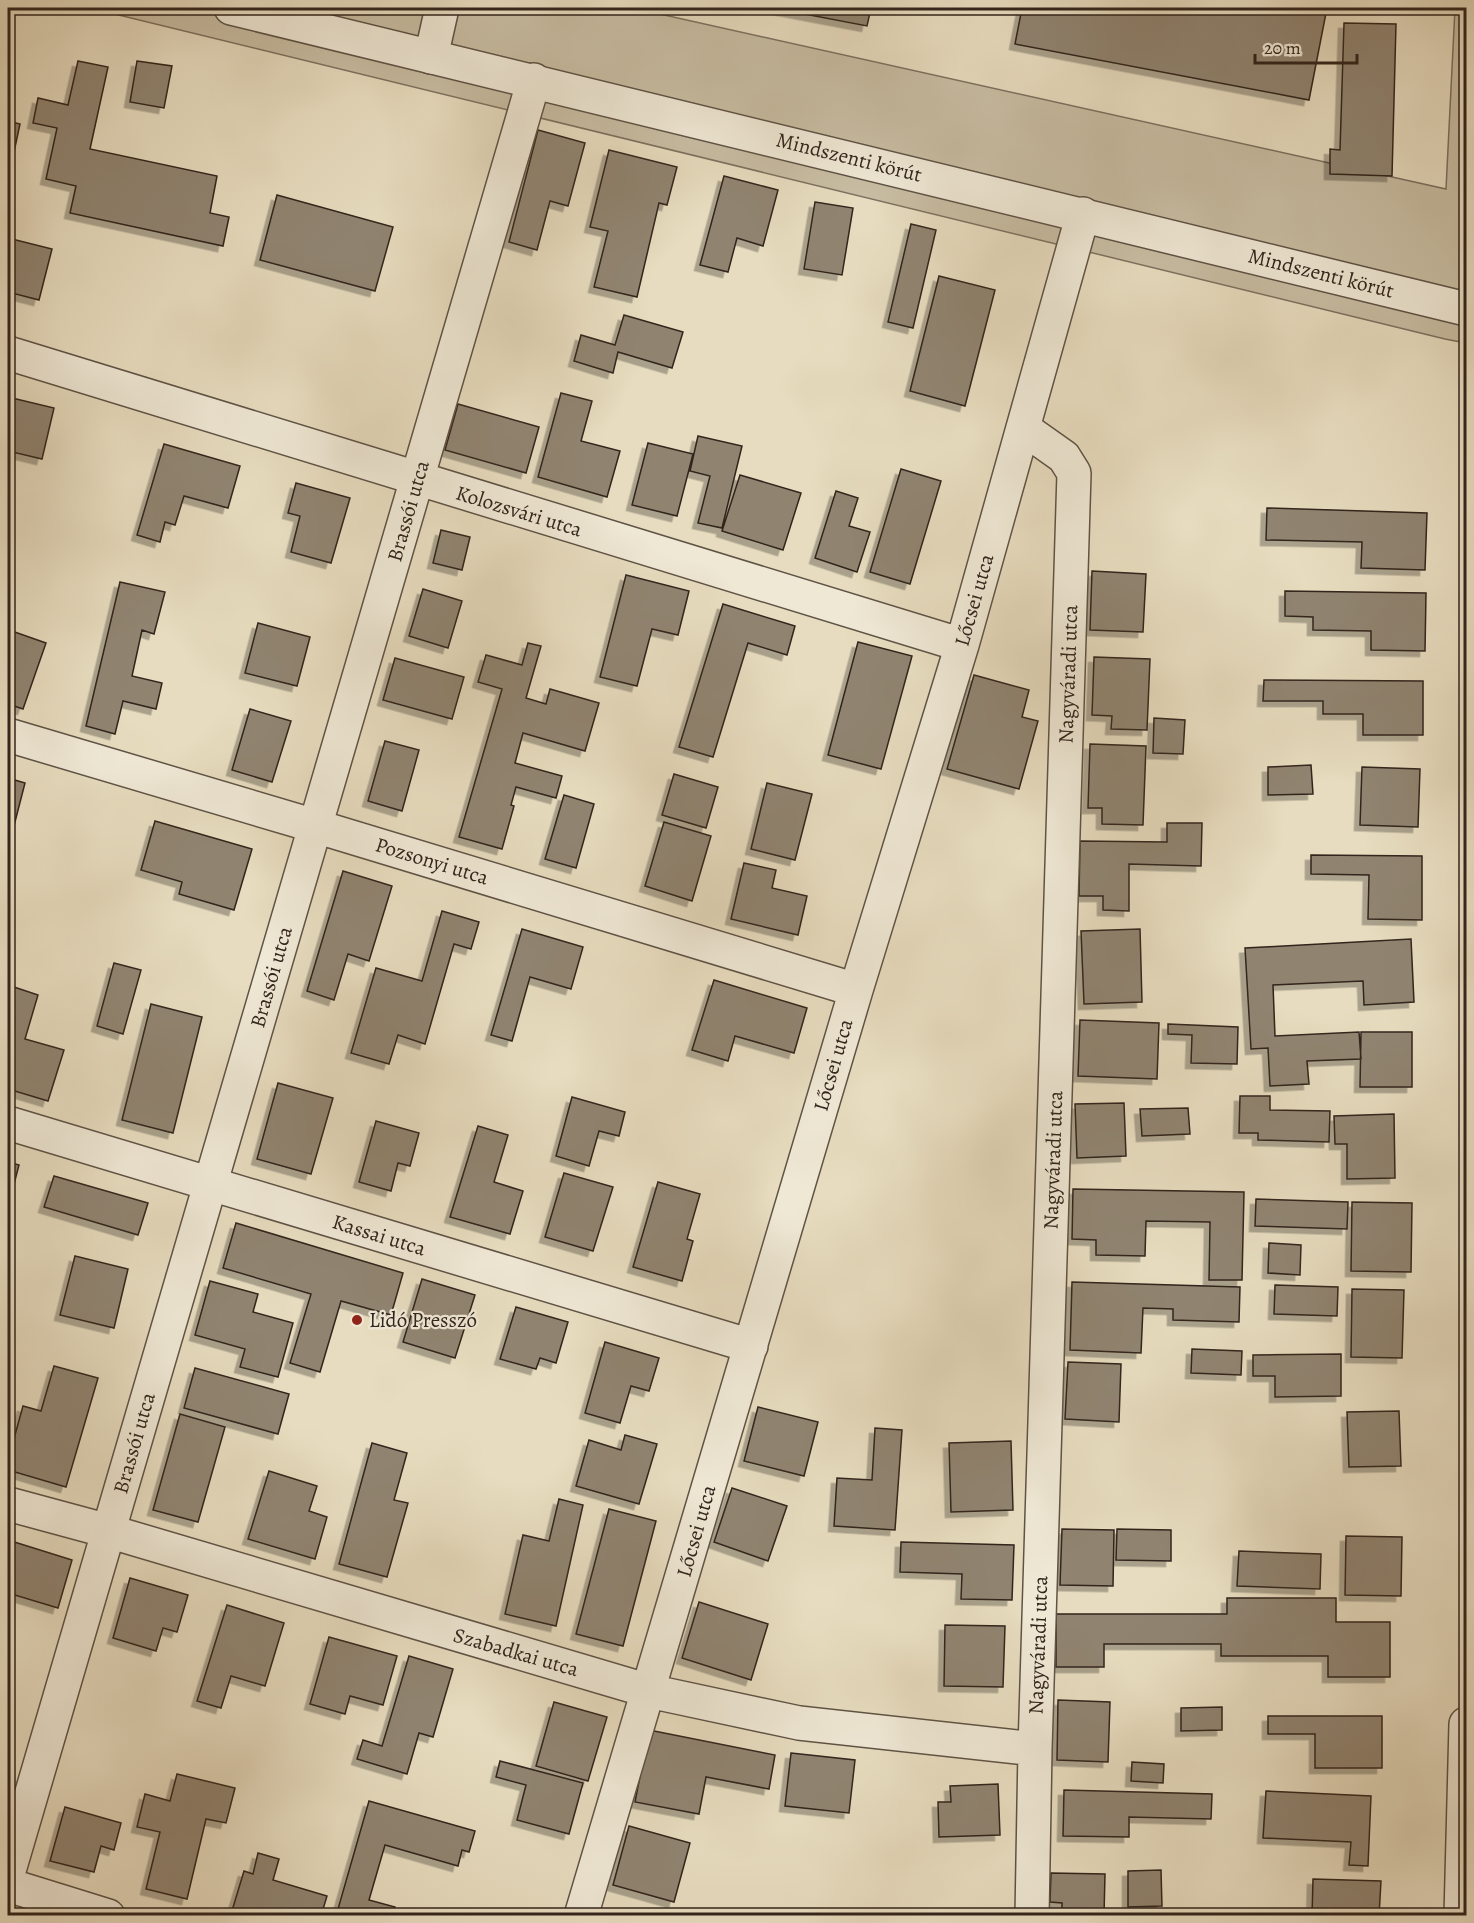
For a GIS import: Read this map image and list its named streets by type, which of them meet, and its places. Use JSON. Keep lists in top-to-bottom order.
{
  "streets": {
    "street": [
      "Mindszenti körút",
      "Brassói utca",
      "Kolozsvári utca",
      "Lőcsei utca",
      "Nagyváradi utca",
      "Pozsonyi utca",
      "Kassai utca",
      "Szabadkai utca"
    ]
  },
  "crossings": [
    ["Mindszenti körút", "Brassói utca"],
    ["Mindszenti körút", "Lőcsei utca"],
    ["Brassói utca", "Kolozsvári utca"],
    ["Brassói utca", "Pozsonyi utca"],
    ["Brassói utca", "Kassai utca"],
    ["Brassói utca", "Szabadkai utca"],
    ["Kolozsvári utca", "Lőcsei utca"],
    ["Lőcsei utca", "Nagyváradi utca"],
    ["Lőcsei utca", "Pozsonyi utca"],
    ["Lőcsei utca", "Kassai utca"],
    ["Lőcsei utca", "Szabadkai utca"],
    ["Nagyváradi utca", "Szabadkai utca"]
  ],
  "places": ["Lidó Presszó"],
  "scale_bar": "20 m"
}
